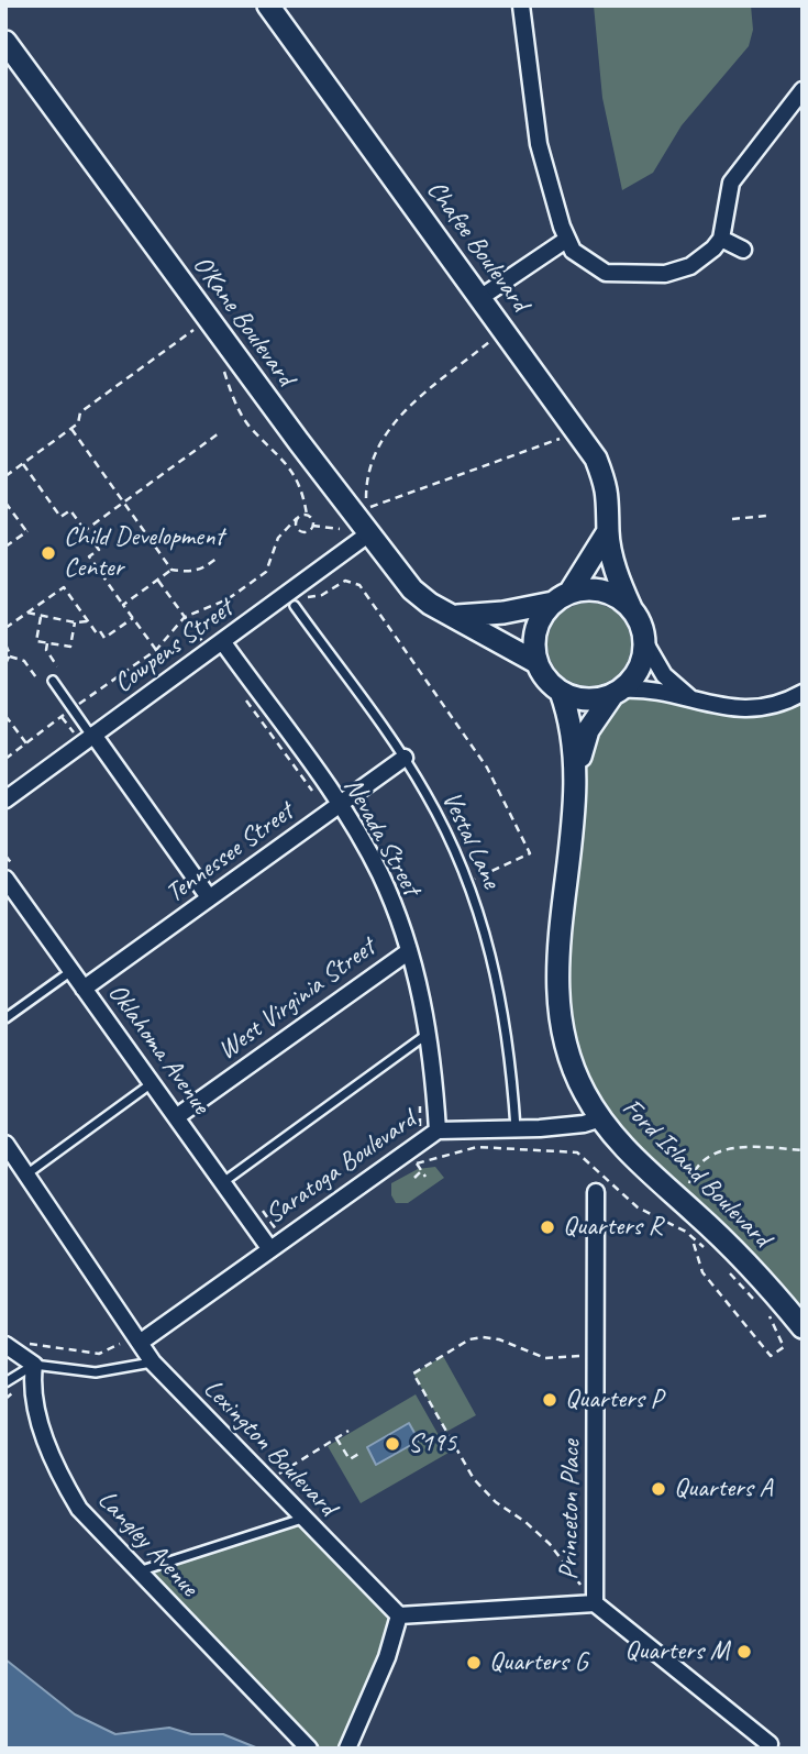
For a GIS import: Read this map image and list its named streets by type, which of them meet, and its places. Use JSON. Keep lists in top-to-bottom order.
{
  "streets": {
    "street": [
      "Chafee Boulevard",
      "O'Kane Boulevard",
      "Cowpens Street",
      "Nevada Street",
      "Tennessee Street",
      "West Virginia Street",
      "Oklahoma Avenue",
      "Saratoga Boulevard",
      "Ford Island Boulevard",
      "Lexington Boulevard",
      "Princeton Place",
      "Langley Avenue"
    ],
    "lane": ["Vestal Lane"]
  },
  "crossings": [
    ["Chafee Boulevard", "O'Kane Boulevard"],
    ["Chafee Boulevard", "Ford Island Boulevard"],
    ["O'Kane Boulevard", "Cowpens Street"],
    ["O'Kane Boulevard", "Ford Island Boulevard"],
    ["Cowpens Street", "Nevada Street"],
    ["Nevada Street", "Tennessee Street"],
    ["Nevada Street", "West Virginia Street"],
    ["Nevada Street", "Saratoga Boulevard"],
    ["Vestal Lane", "Tennessee Street"],
    ["Vestal Lane", "Saratoga Boulevard"],
    ["Tennessee Street", "Oklahoma Avenue"],
    ["West Virginia Street", "Oklahoma Avenue"],
    ["Oklahoma Avenue", "Saratoga Boulevard"],
    ["Saratoga Boulevard", "Ford Island Boulevard"],
    ["Saratoga Boulevard", "Lexington Boulevard"]
  ],
  "places": [
    "Child Development Center",
    "Quarters R",
    "Quarters P",
    "S195",
    "Quarters A",
    "Quarters M",
    "Quarters G"
  ]
}
